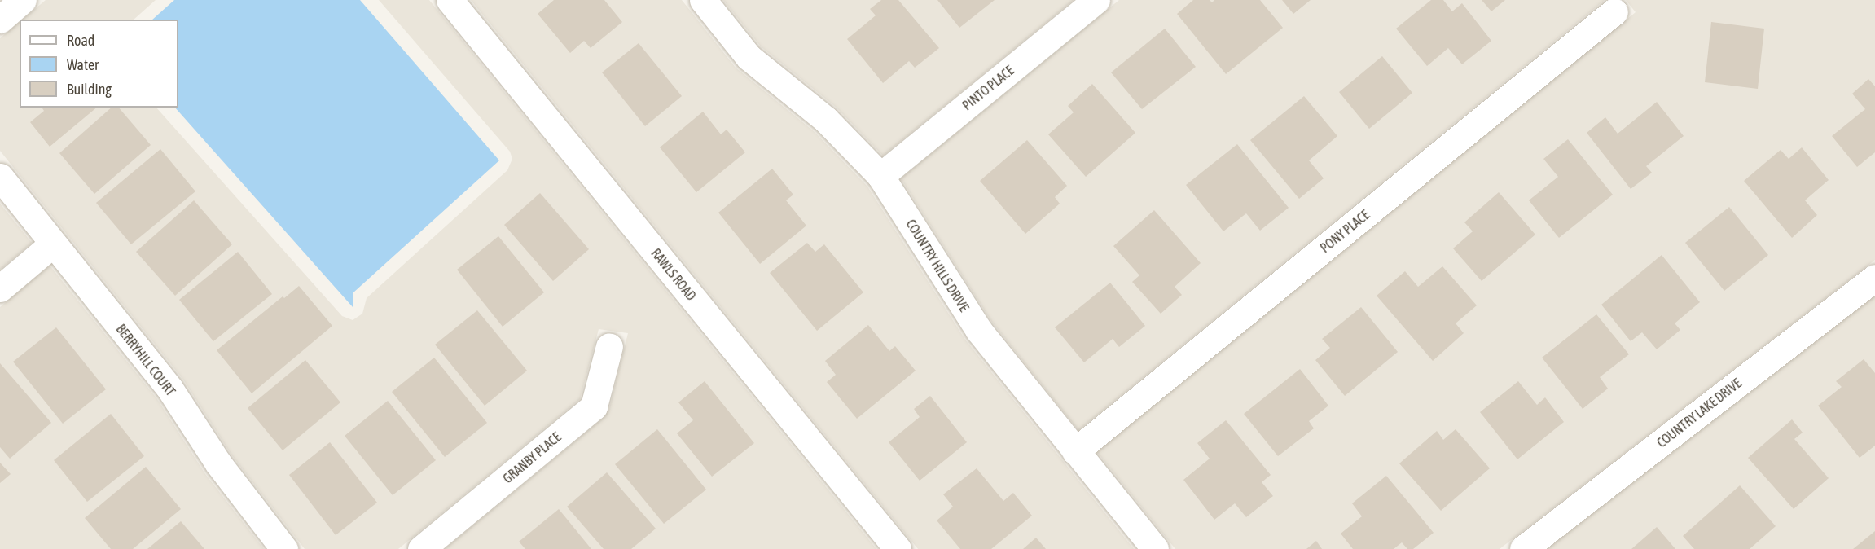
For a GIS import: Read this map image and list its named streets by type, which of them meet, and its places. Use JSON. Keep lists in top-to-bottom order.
{
  "streets": {
    "street": [
      "PINTO PLACE",
      "PONY PLACE",
      "COUNTRY HILLS DRIVE",
      "RAWLS ROAD",
      "BERRYHILL COURT",
      "COUNTRY LAKE DRIVE",
      "GRANBY PLACE"
    ]
  },
  "crossings": [
    ["PINTO PLACE", "COUNTRY HILLS DRIVE"],
    ["PONY PLACE", "COUNTRY HILLS DRIVE"]
  ],
  "legend": ["Road", "Water", "Building"]
}
